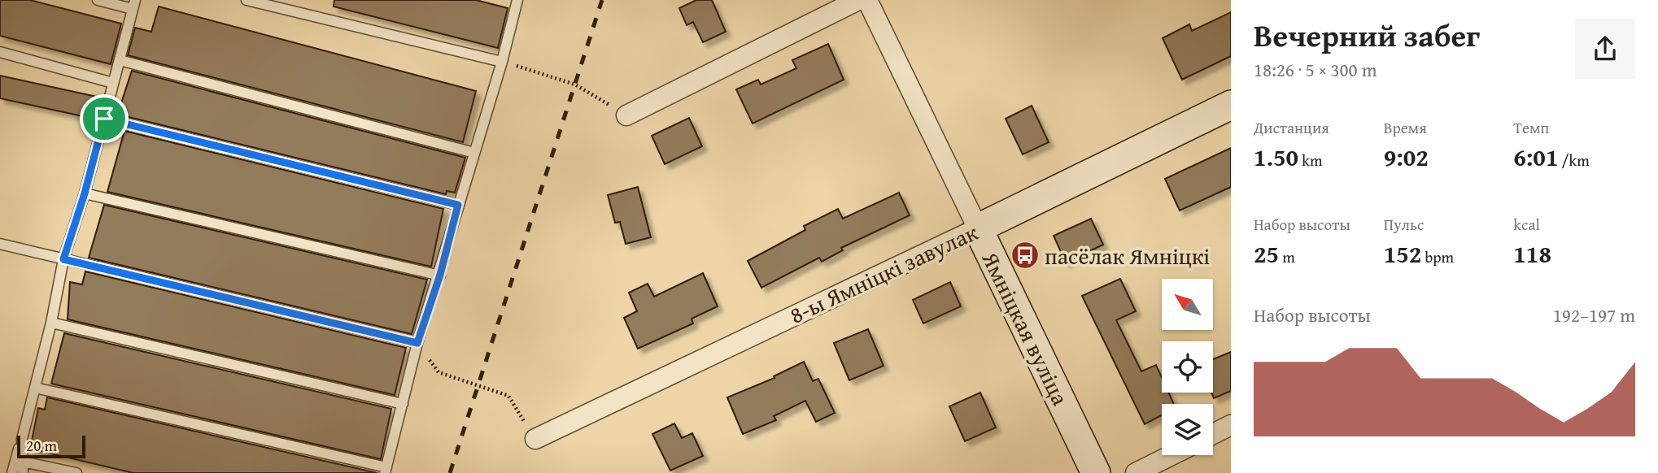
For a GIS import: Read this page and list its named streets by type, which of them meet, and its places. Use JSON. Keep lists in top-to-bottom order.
{
  "streets": {
    "main road": ["8-ы Ямніцкі завулак", "Ямніцкая вуліца"]
  },
  "crossings": [
    ["8-ы Ямніцкі завулак", "Ямніцкая вуліца"]
  ],
  "places": {
    "bus stop": ["пасёлак Ямніцкі"]
  },
  "scale_bar": "20 m",
  "north": "top left",
  "page": {
    "heading": ["Вечерний забег", "18:26 · 5 × 300 m"],
    "stats": [
      ["Дистанция", "1.50 km"],
      ["Время", "9:02"],
      ["Темп", "6:01 /km"],
      ["Набор высоты", "25 m"],
      ["Пульс", "152 bpm"],
      ["kcal", "118"]
    ],
    "chart": ["Набор высоты", "192–197 m"],
    "scale": "20 m"
  }
}
